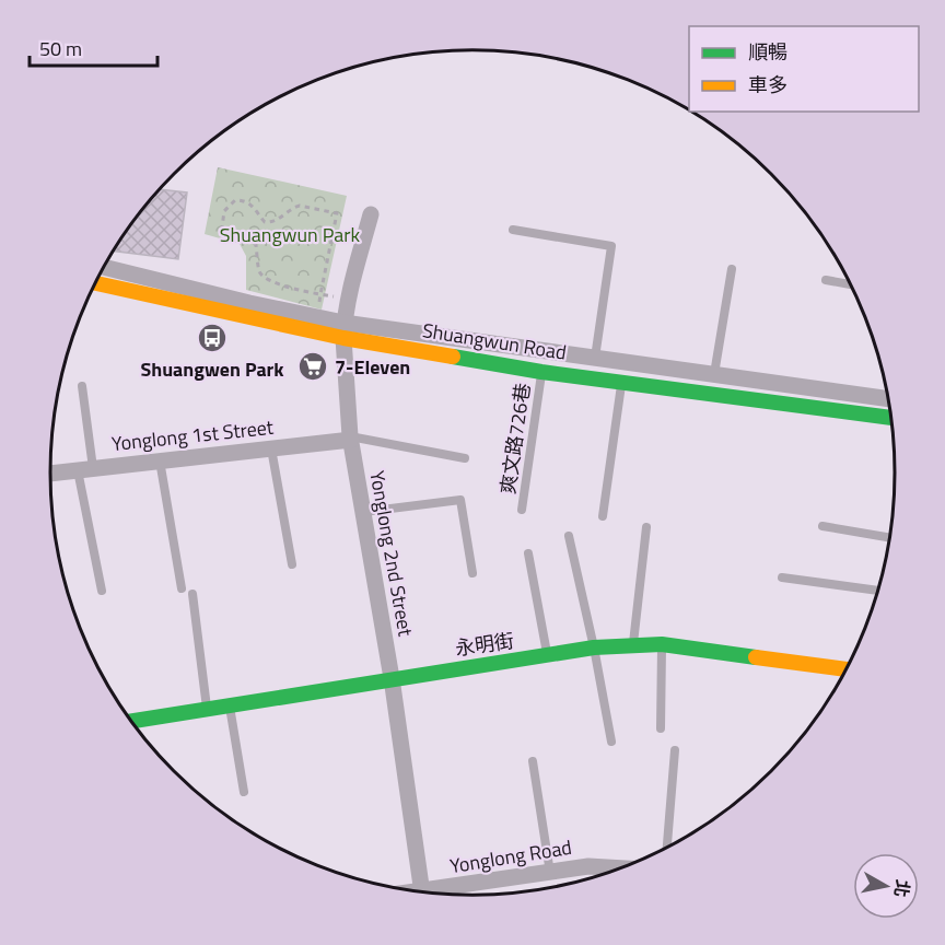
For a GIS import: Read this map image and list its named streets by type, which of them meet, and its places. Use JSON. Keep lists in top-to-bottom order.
{
  "streets": {
    "street": [
      "Shuangwun Road",
      "Yonglong 1st Street",
      "Yonglong 2nd Street",
      "永明街",
      "Yonglong Road"
    ],
    "lane": ["爽文路726巷"]
  },
  "crossings": [
    ["Shuangwun Road", "爽文路726巷"],
    ["Shuangwun Road", "Yonglong 2nd Street"],
    ["Yonglong 1st Street", "Yonglong 2nd Street"],
    ["Yonglong 2nd Street", "永明街"]
  ],
  "parks": ["Shuangwun Park"],
  "places": {
    "bus stop": ["Shuangwen Park"],
    "supermarket": ["7-Eleven"]
  },
  "legend": ["順暢", "車多"],
  "scale_bar": "50 m",
  "north": "right"
}
